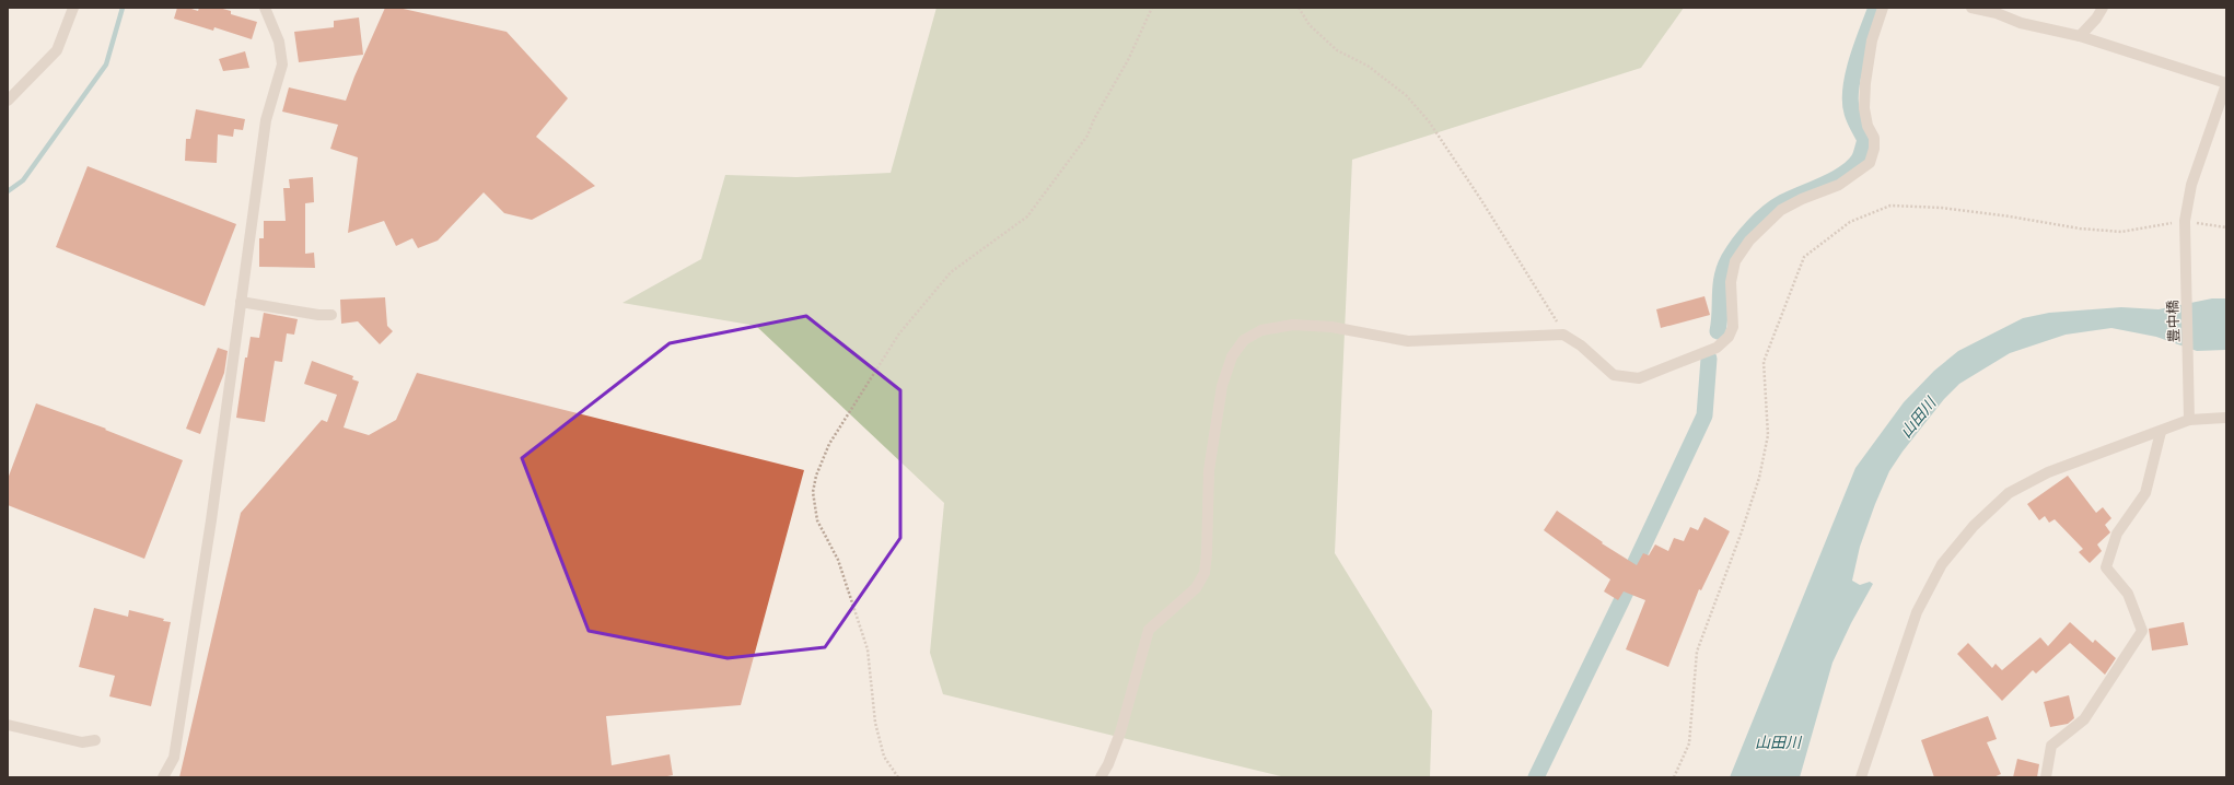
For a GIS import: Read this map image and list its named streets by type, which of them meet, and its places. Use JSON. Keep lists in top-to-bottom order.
{
  "streets": {
    "street": ["豊中橋"]
  },
  "water": ["山田川"]
}
